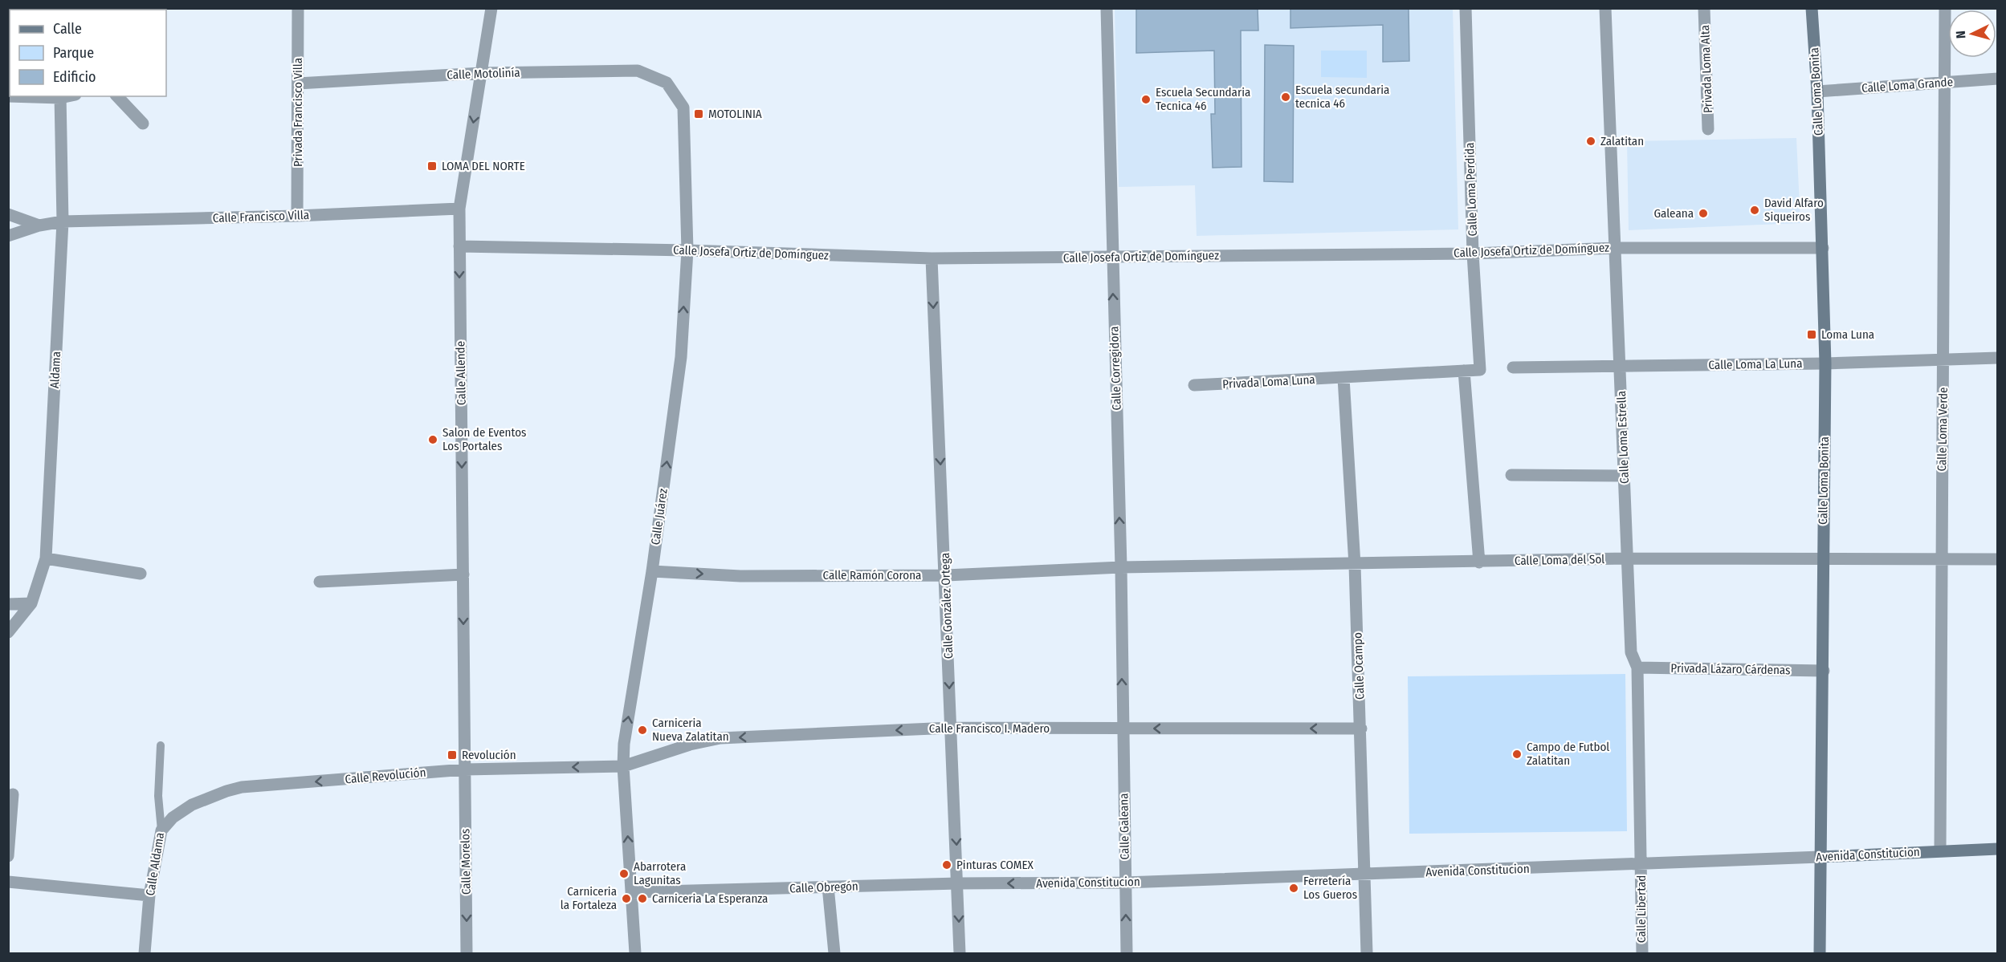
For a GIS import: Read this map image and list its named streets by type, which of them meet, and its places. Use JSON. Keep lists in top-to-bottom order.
{
  "streets": {
    "street": [
      "Privada Loma Alta",
      "Calle Motolinía",
      "Calle Loma Grande",
      "Calle Loma Bonita",
      "Privada Francisco Villa",
      "Calle Loma Perdida",
      "Calle Francisco Villa",
      "Calle Josefa Ortiz de Domínguez",
      "Calle Loma La Luna",
      "Calle Corregidora",
      "Aldama",
      "Calle Allende",
      "Privada Loma Luna",
      "Calle Loma Verde",
      "Calle Loma Estrella",
      "Calle Juárez",
      "Calle Loma del Sol",
      "Calle Ramón Corona",
      "Calle González Ortega",
      "Calle Ocampo",
      "Privada Lázaro Cárdenas",
      "Calle Francisco I. Madero",
      "Calle Revolución",
      "Calle Galeana",
      "Avenida Constitucion",
      "Calle Morelos",
      "Calle Aldama",
      "Calle Obregón",
      "Calle Libertad"
    ]
  },
  "crossings": [
    ["Calle Motolinía", "Privada Francisco Villa"],
    ["Calle Motolinía", "Calle Allende"],
    ["Calle Motolinía", "Calle Juárez"],
    ["Calle Loma Grande", "Calle Loma Bonita"],
    ["Calle Loma Grande", "Calle Loma Verde"],
    ["Calle Loma Bonita", "Calle Josefa Ortiz de Domínguez"],
    ["Calle Loma Bonita", "Calle Loma La Luna"],
    ["Calle Loma Bonita", "Calle Loma del Sol"],
    ["Calle Loma Bonita", "Privada Lázaro Cárdenas"],
    ["Calle Loma Bonita", "Avenida Constitucion"],
    ["Privada Francisco Villa", "Calle Francisco Villa"],
    ["Calle Loma Perdida", "Calle Josefa Ortiz de Domínguez"],
    ["Calle Francisco Villa", "Aldama"],
    ["Calle Francisco Villa", "Calle Allende"],
    ["Calle Josefa Ortiz de Domínguez", "Calle Corregidora"],
    ["Calle Josefa Ortiz de Domínguez", "Calle Allende"],
    ["Calle Josefa Ortiz de Domínguez", "Calle Loma Estrella"],
    ["Calle Josefa Ortiz de Domínguez", "Calle Juárez"],
    ["Calle Josefa Ortiz de Domínguez", "Calle González Ortega"],
    ["Calle Loma La Luna", "Calle Loma Verde"],
    ["Calle Loma La Luna", "Calle Loma Estrella"],
    ["Calle Corregidora", "Calle Loma del Sol"],
    ["Calle Corregidora", "Calle Ramón Corona"],
    ["Calle Corregidora", "Calle Francisco I. Madero"],
    ["Calle Corregidora", "Calle Galeana"],
    ["Calle Allende", "Calle Revolución"],
    ["Calle Allende", "Calle Morelos"],
    ["Privada Loma Luna", "Calle Ocampo"],
    ["Calle Loma Verde", "Calle Loma del Sol"],
    ["Calle Loma Verde", "Avenida Constitucion"],
    ["Calle Loma Estrella", "Calle Loma del Sol"],
    ["Calle Loma Estrella", "Privada Lázaro Cárdenas"],
    ["Calle Loma Estrella", "Avenida Constitucion"],
    ["Calle Loma Estrella", "Calle Libertad"],
    ["Calle Juárez", "Calle Ramón Corona"],
    ["Calle Juárez", "Calle Francisco I. Madero"],
    ["Calle Juárez", "Calle Revolución"],
    ["Calle Juárez", "Calle Obregón"],
    ["Calle Loma del Sol", "Calle Ramón Corona"],
    ["Calle Loma del Sol", "Calle Ocampo"],
    ["Calle Ramón Corona", "Calle González Ortega"],
    ["Calle González Ortega", "Calle Francisco I. Madero"],
    ["Calle González Ortega", "Avenida Constitucion"],
    ["Calle González Ortega", "Calle Obregón"],
    ["Calle Ocampo", "Calle Francisco I. Madero"],
    ["Calle Ocampo", "Avenida Constitucion"],
    ["Calle Francisco I. Madero", "Calle Revolución"],
    ["Calle Francisco I. Madero", "Calle Galeana"],
    ["Calle Revolución", "Calle Morelos"],
    ["Calle Revolución", "Calle Aldama"],
    ["Calle Galeana", "Avenida Constitucion"],
    ["Avenida Constitucion", "Calle Obregón"],
    ["Avenida Constitucion", "Calle Libertad"]
  ],
  "one_way": [
    "Calle Corregidora",
    "Calle Allende",
    "Calle Juárez",
    "Calle Ramón Corona",
    "Calle González Ortega",
    "Calle Francisco I. Madero",
    "Calle Revolución",
    "Calle Morelos"
  ],
  "places": {
    "other": [
      "Escuela secundaria tecnica 46",
      "Escuela Secundaria Tecnica 46",
      "Zalatitan",
      "David Alfaro Siqueiros",
      "Galeana",
      "Salon de Eventos Los Portales",
      "Carniceria Nueva Zalatitan",
      "Campo de Futbol Zalatitan",
      "Pinturas COMEX",
      "Abarrotera Lagunitas",
      "Ferretería Los Gueros",
      "Carniceria la Fortaleza",
      "Carniceria La Esperanza"
    ],
    "transit": [
      "MOTOLINIA",
      "LOMA DEL NORTE",
      "Loma Luna",
      "Revolución"
    ]
  },
  "legend": ["Calle", "Parque", "Edificio"],
  "north": "left"
}
